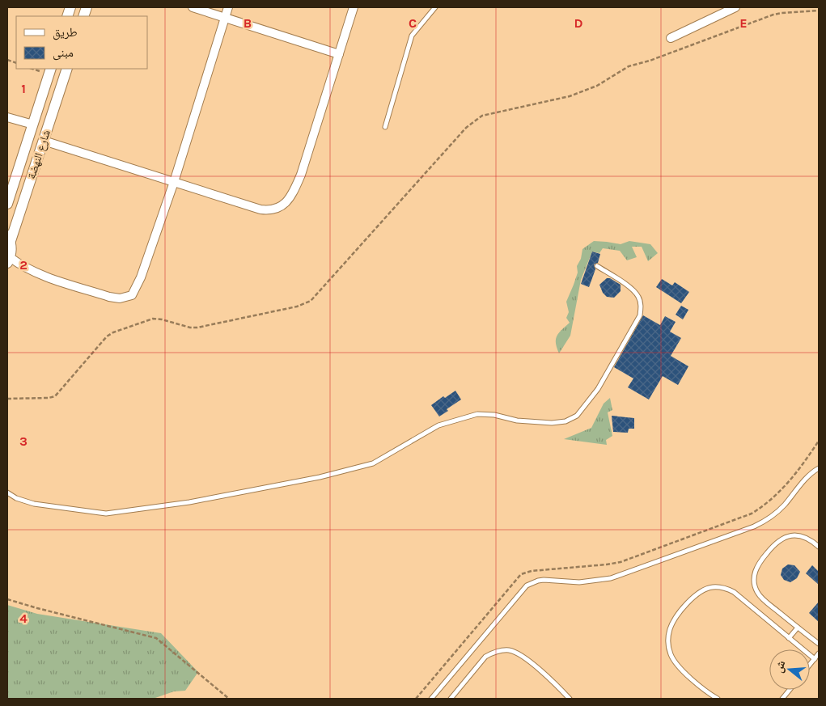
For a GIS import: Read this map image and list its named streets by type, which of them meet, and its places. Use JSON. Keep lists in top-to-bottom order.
{
  "streets": {
    "street": ["شارع النهضة"]
  },
  "legend": ["طريق", "مبنى"],
  "north": "left",
  "grid": {
    "columns": [
      "B",
      "C",
      "D",
      "E"
    ],
    "rows": [
      "1",
      "2",
      "3",
      "4"
    ]
  }
}
